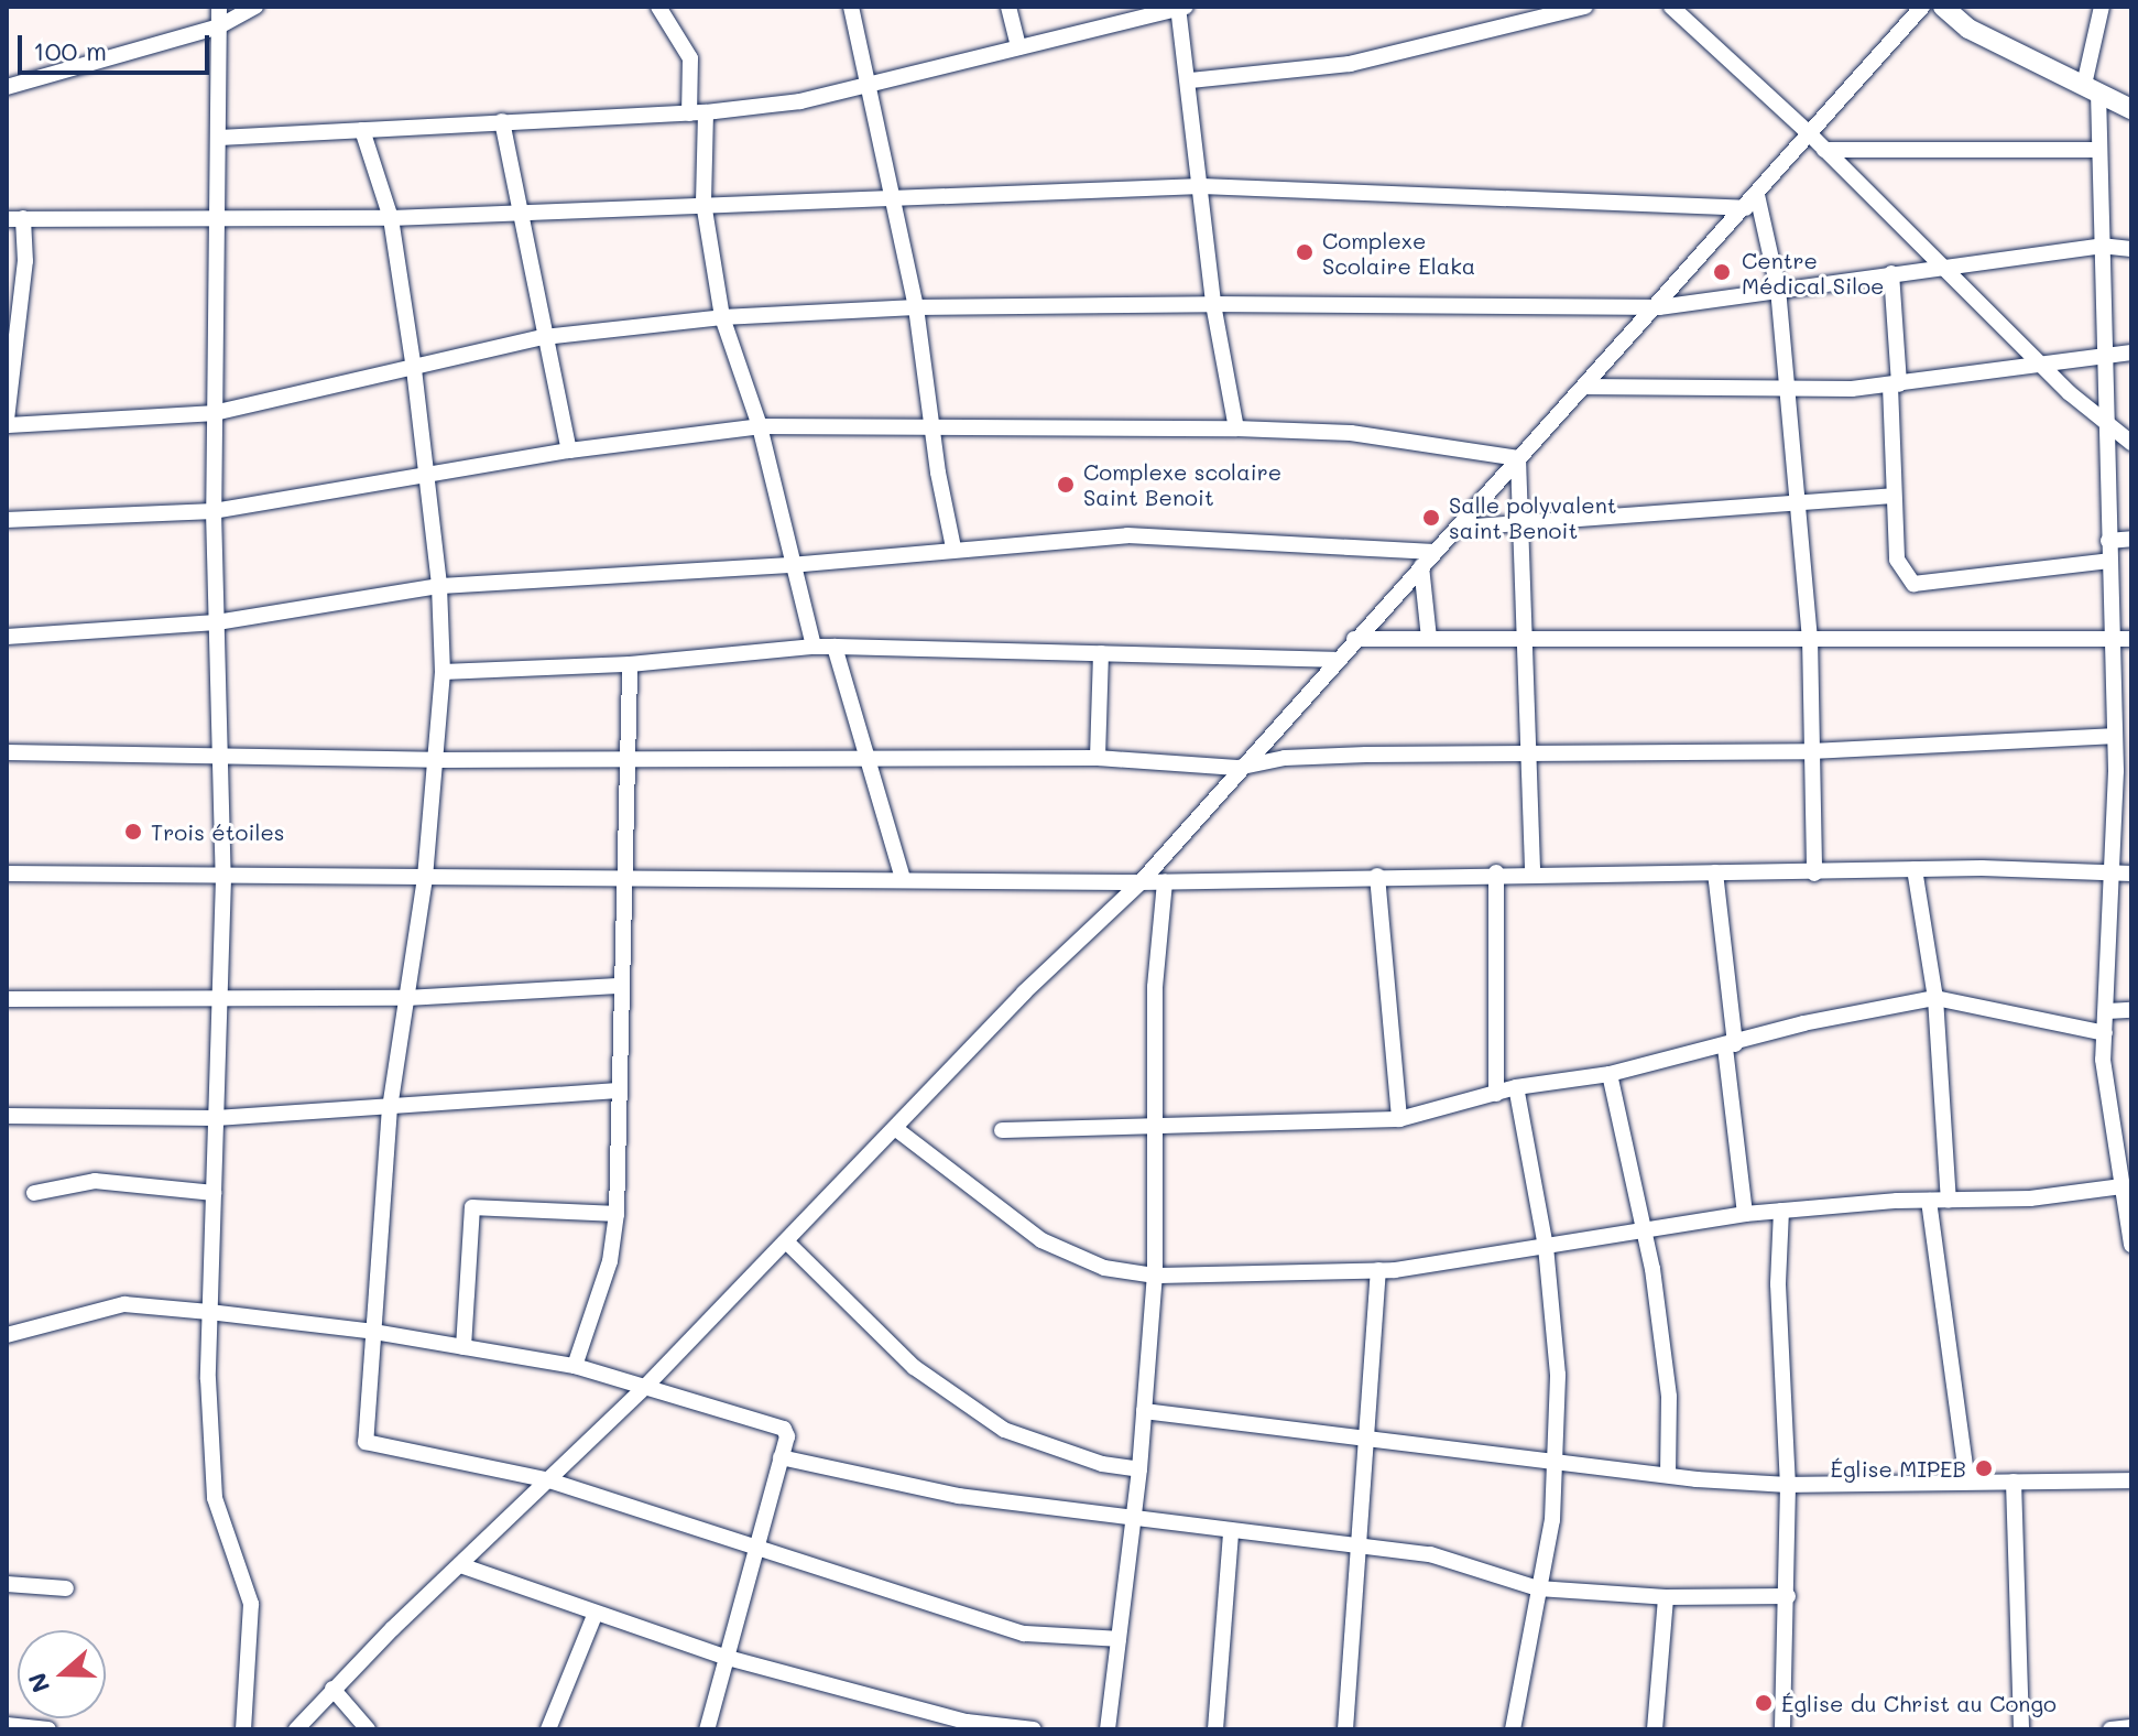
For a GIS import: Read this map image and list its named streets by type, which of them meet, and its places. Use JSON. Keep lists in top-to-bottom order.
{
  "places": [
    "Complexe Scolaire Elaka",
    "Centre Médical Siloe",
    "Complexe scolaire Saint Benoit",
    "Salle polyvalent saint Benoit",
    "Trois étoiles",
    "Église MIPEB",
    "Église du Christ au Congo"
  ],
  "scale_bar": "100 m",
  "north": "left"
}
